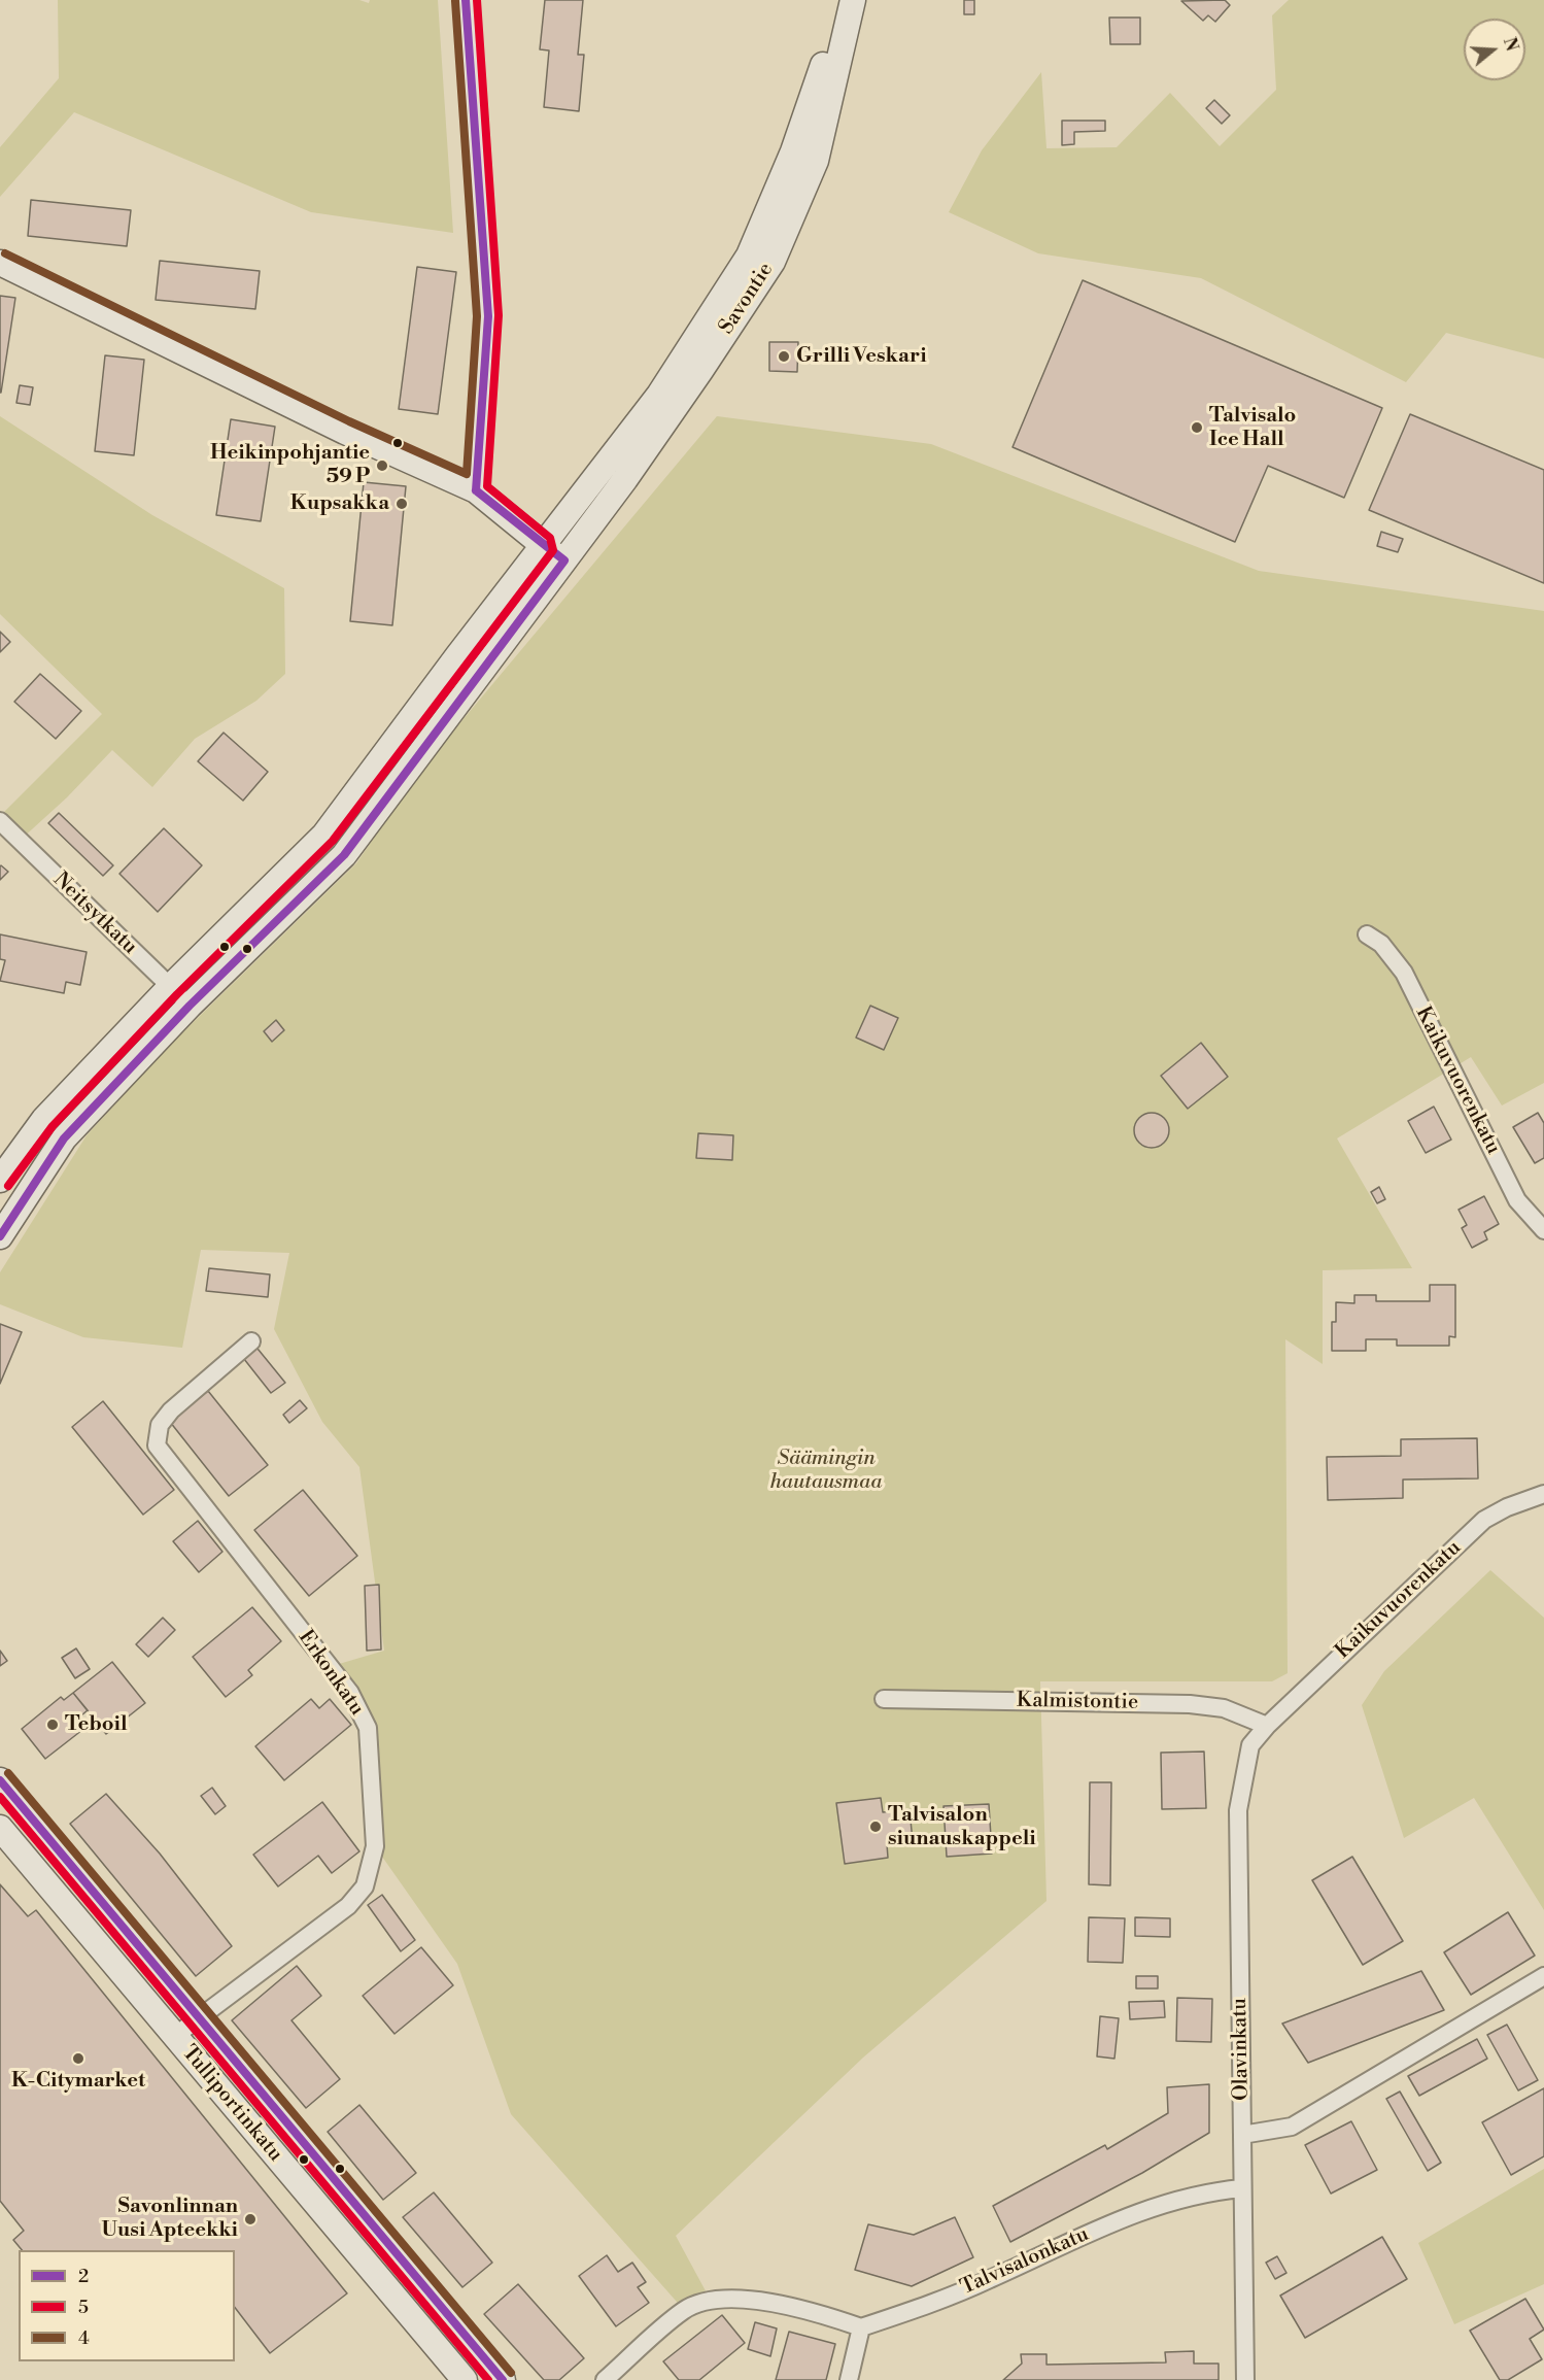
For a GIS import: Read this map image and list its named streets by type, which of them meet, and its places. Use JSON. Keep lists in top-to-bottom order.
{
  "streets": {
    "main road": ["Savontie", "Tulliportinkatu"],
    "street": [
      "Neitsytkatu",
      "Kaikuvuorenkatu",
      "Erkonkatu",
      "Kalmistontie",
      "Olavinkatu",
      "Talvisalonkatu"
    ]
  },
  "crossings": [
    ["Savontie", "Neitsytkatu"],
    ["Kaikuvuorenkatu", "Kalmistontie"],
    ["Kaikuvuorenkatu", "Olavinkatu"],
    ["Erkonkatu", "Tulliportinkatu"],
    ["Kalmistontie", "Olavinkatu"],
    ["Olavinkatu", "Talvisalonkatu"]
  ],
  "parks": ["Säämingin hautausmaa"],
  "places": [
    "Grilli Veskari",
    "Talvisalo Ice Hall",
    "Heikinpohjantie 59 P",
    "Kupsakka",
    "Teboil",
    "Talvisalon siunauskappeli",
    "K-Citymarket",
    "Savonlinnan Uusi Apteekki"
  ],
  "lines": ["transit line 2", "transit line 5", "transit line 4"],
  "legend": ["2", "5", "4"],
  "north": "right"
}
